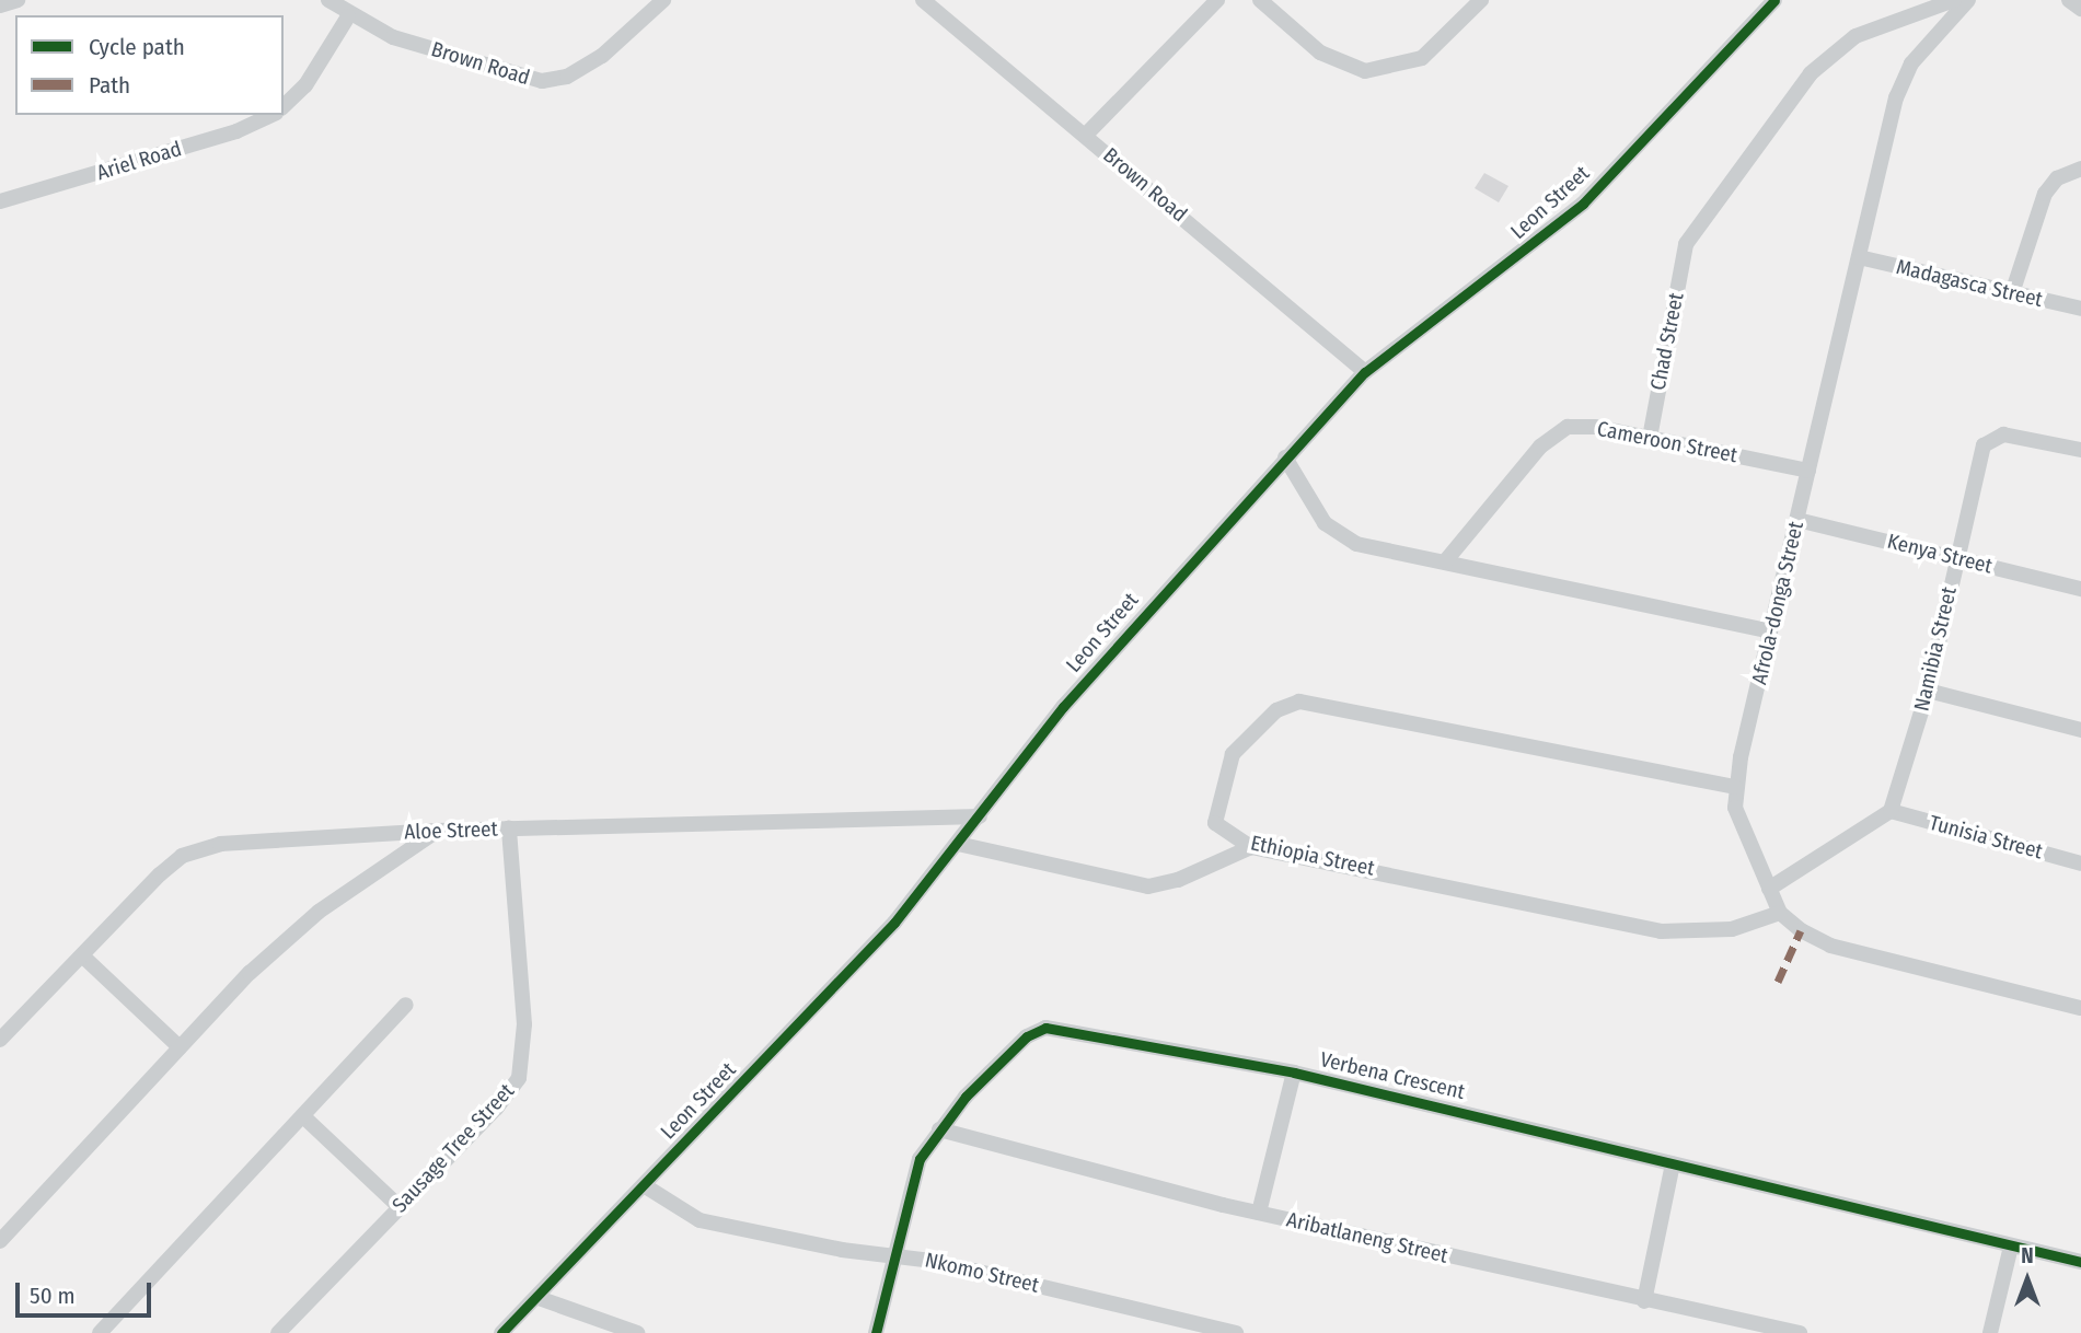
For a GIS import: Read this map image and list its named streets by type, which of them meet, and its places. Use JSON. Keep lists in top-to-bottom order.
{
  "streets": {
    "street": [
      "Brown Road",
      "Ariel Road",
      "Leon Street",
      "Madagasca Street",
      "Chad Street",
      "Cameroon Street",
      "Kenya Street",
      "Afrola-donga Street",
      "Namibia Street",
      "Aloe Street",
      "Tunisia Street",
      "Ethiopia Street",
      "Verbena Crescent",
      "Sausage Tree Street",
      "Aribatlaneng Street",
      "Nkomo Street"
    ]
  },
  "crossings": [
    ["Brown Road", "Leon Street"],
    ["Leon Street", "Aloe Street"],
    ["Leon Street", "Nkomo Street"],
    ["Madagasca Street", "Afrola-donga Street"],
    ["Chad Street", "Cameroon Street"],
    ["Cameroon Street", "Afrola-donga Street"],
    ["Kenya Street", "Afrola-donga Street"],
    ["Kenya Street", "Namibia Street"],
    ["Afrola-donga Street", "Ethiopia Street"],
    ["Namibia Street", "Tunisia Street"],
    ["Aloe Street", "Sausage Tree Street"],
    ["Verbena Crescent", "Aribatlaneng Street"],
    ["Verbena Crescent", "Nkomo Street"]
  ],
  "legend": ["Cycle path", "Path"],
  "scale_bar": "50 m",
  "north": "top"
}
